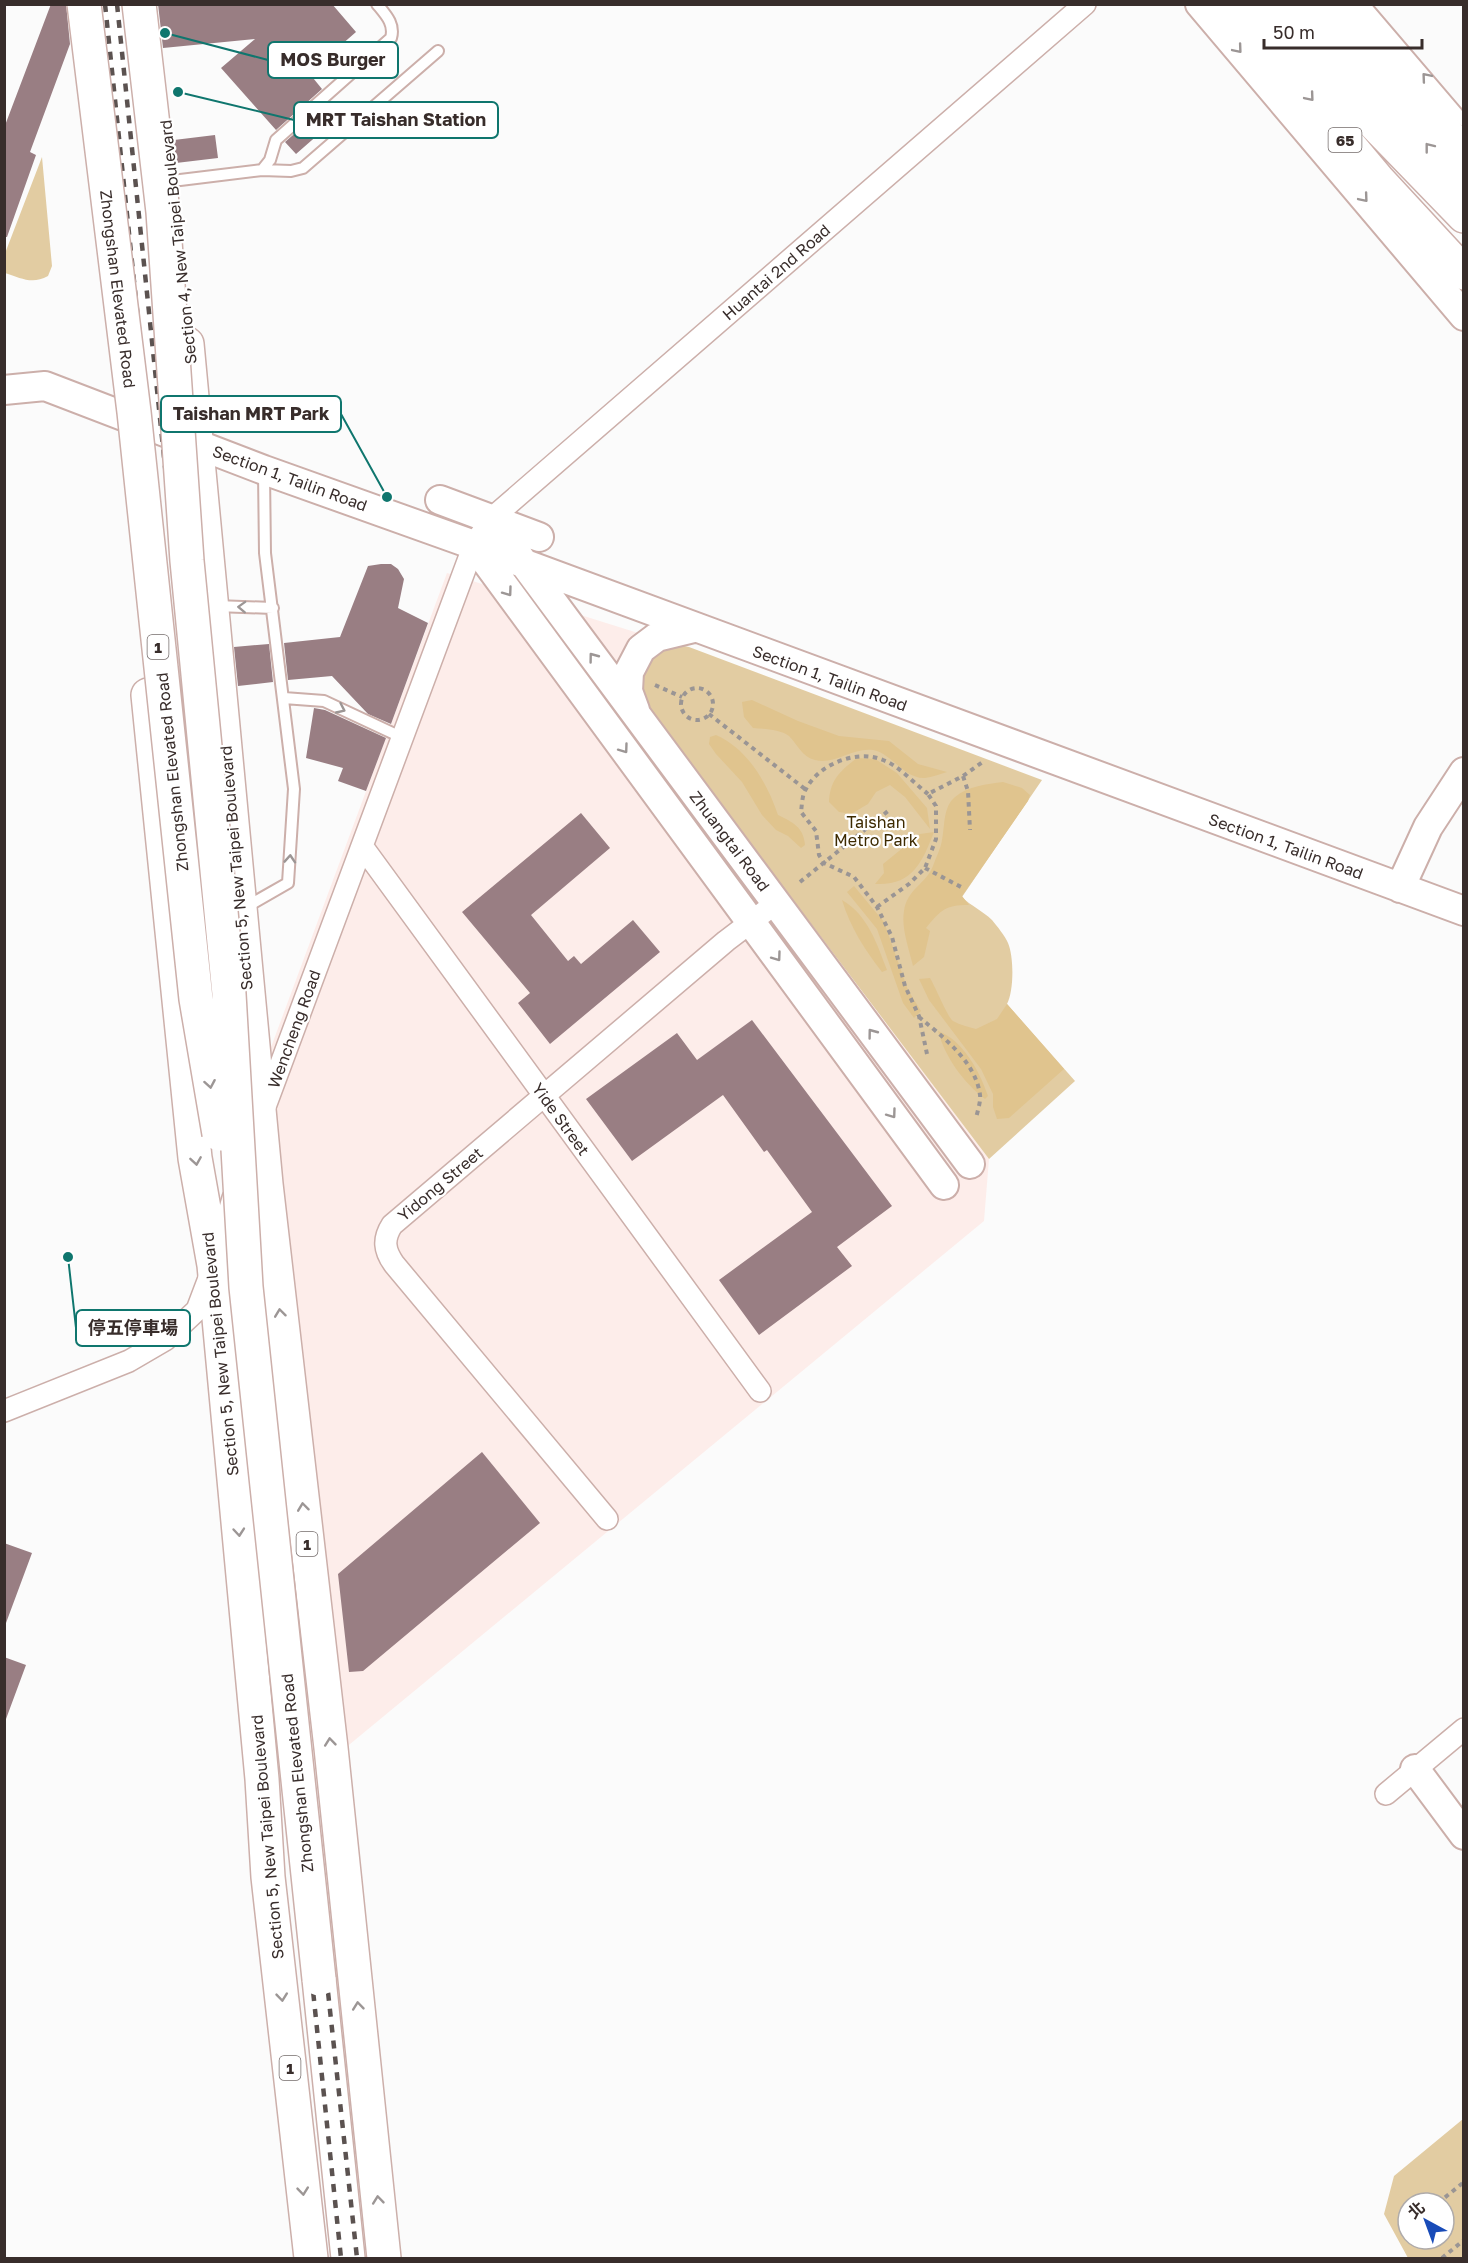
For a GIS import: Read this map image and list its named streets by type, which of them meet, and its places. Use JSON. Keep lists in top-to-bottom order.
{
  "streets": {
    "main road": [
      "65",
      "Section 4, New Taipei Boulevard",
      "Zhongshan Elevated Road",
      "1",
      "Section 5, New Taipei Boulevard"
    ],
    "street": [
      "Huantai 2nd Road",
      "Section 1, Tailin Road",
      "Zhuangtai Road",
      "Wencheng Road",
      "Yide Street",
      "Yidong Street"
    ]
  },
  "crossings": [
    ["Section 4, New Taipei Boulevard", "Section 1, Tailin Road"],
    ["Section 4, New Taipei Boulevard", "Section 5, New Taipei Boulevard"],
    ["Huantai 2nd Road", "Section 1, Tailin Road"],
    ["Huantai 2nd Road", "Zhuangtai Road"],
    ["Huantai 2nd Road", "Wencheng Road"],
    ["Section 1, Tailin Road", "1"],
    ["Section 1, Tailin Road", "Zhuangtai Road"],
    ["Section 1, Tailin Road", "Section 5, New Taipei Boulevard"],
    ["Section 1, Tailin Road", "Wencheng Road"],
    ["1", "Section 5, New Taipei Boulevard"],
    ["Zhuangtai Road", "Wencheng Road"],
    ["Zhuangtai Road", "Yidong Street"],
    ["Section 5, New Taipei Boulevard", "Wencheng Road"],
    ["Wencheng Road", "Yide Street"],
    ["Yide Street", "Yidong Street"]
  ],
  "parks": ["Taishan Metro Park"],
  "places": [
    "MOS Burger",
    "MRT Taishan Station",
    "Taishan MRT Park",
    "停五停車場"
  ],
  "scale_bar": "50 m",
  "north": "top left"
}
